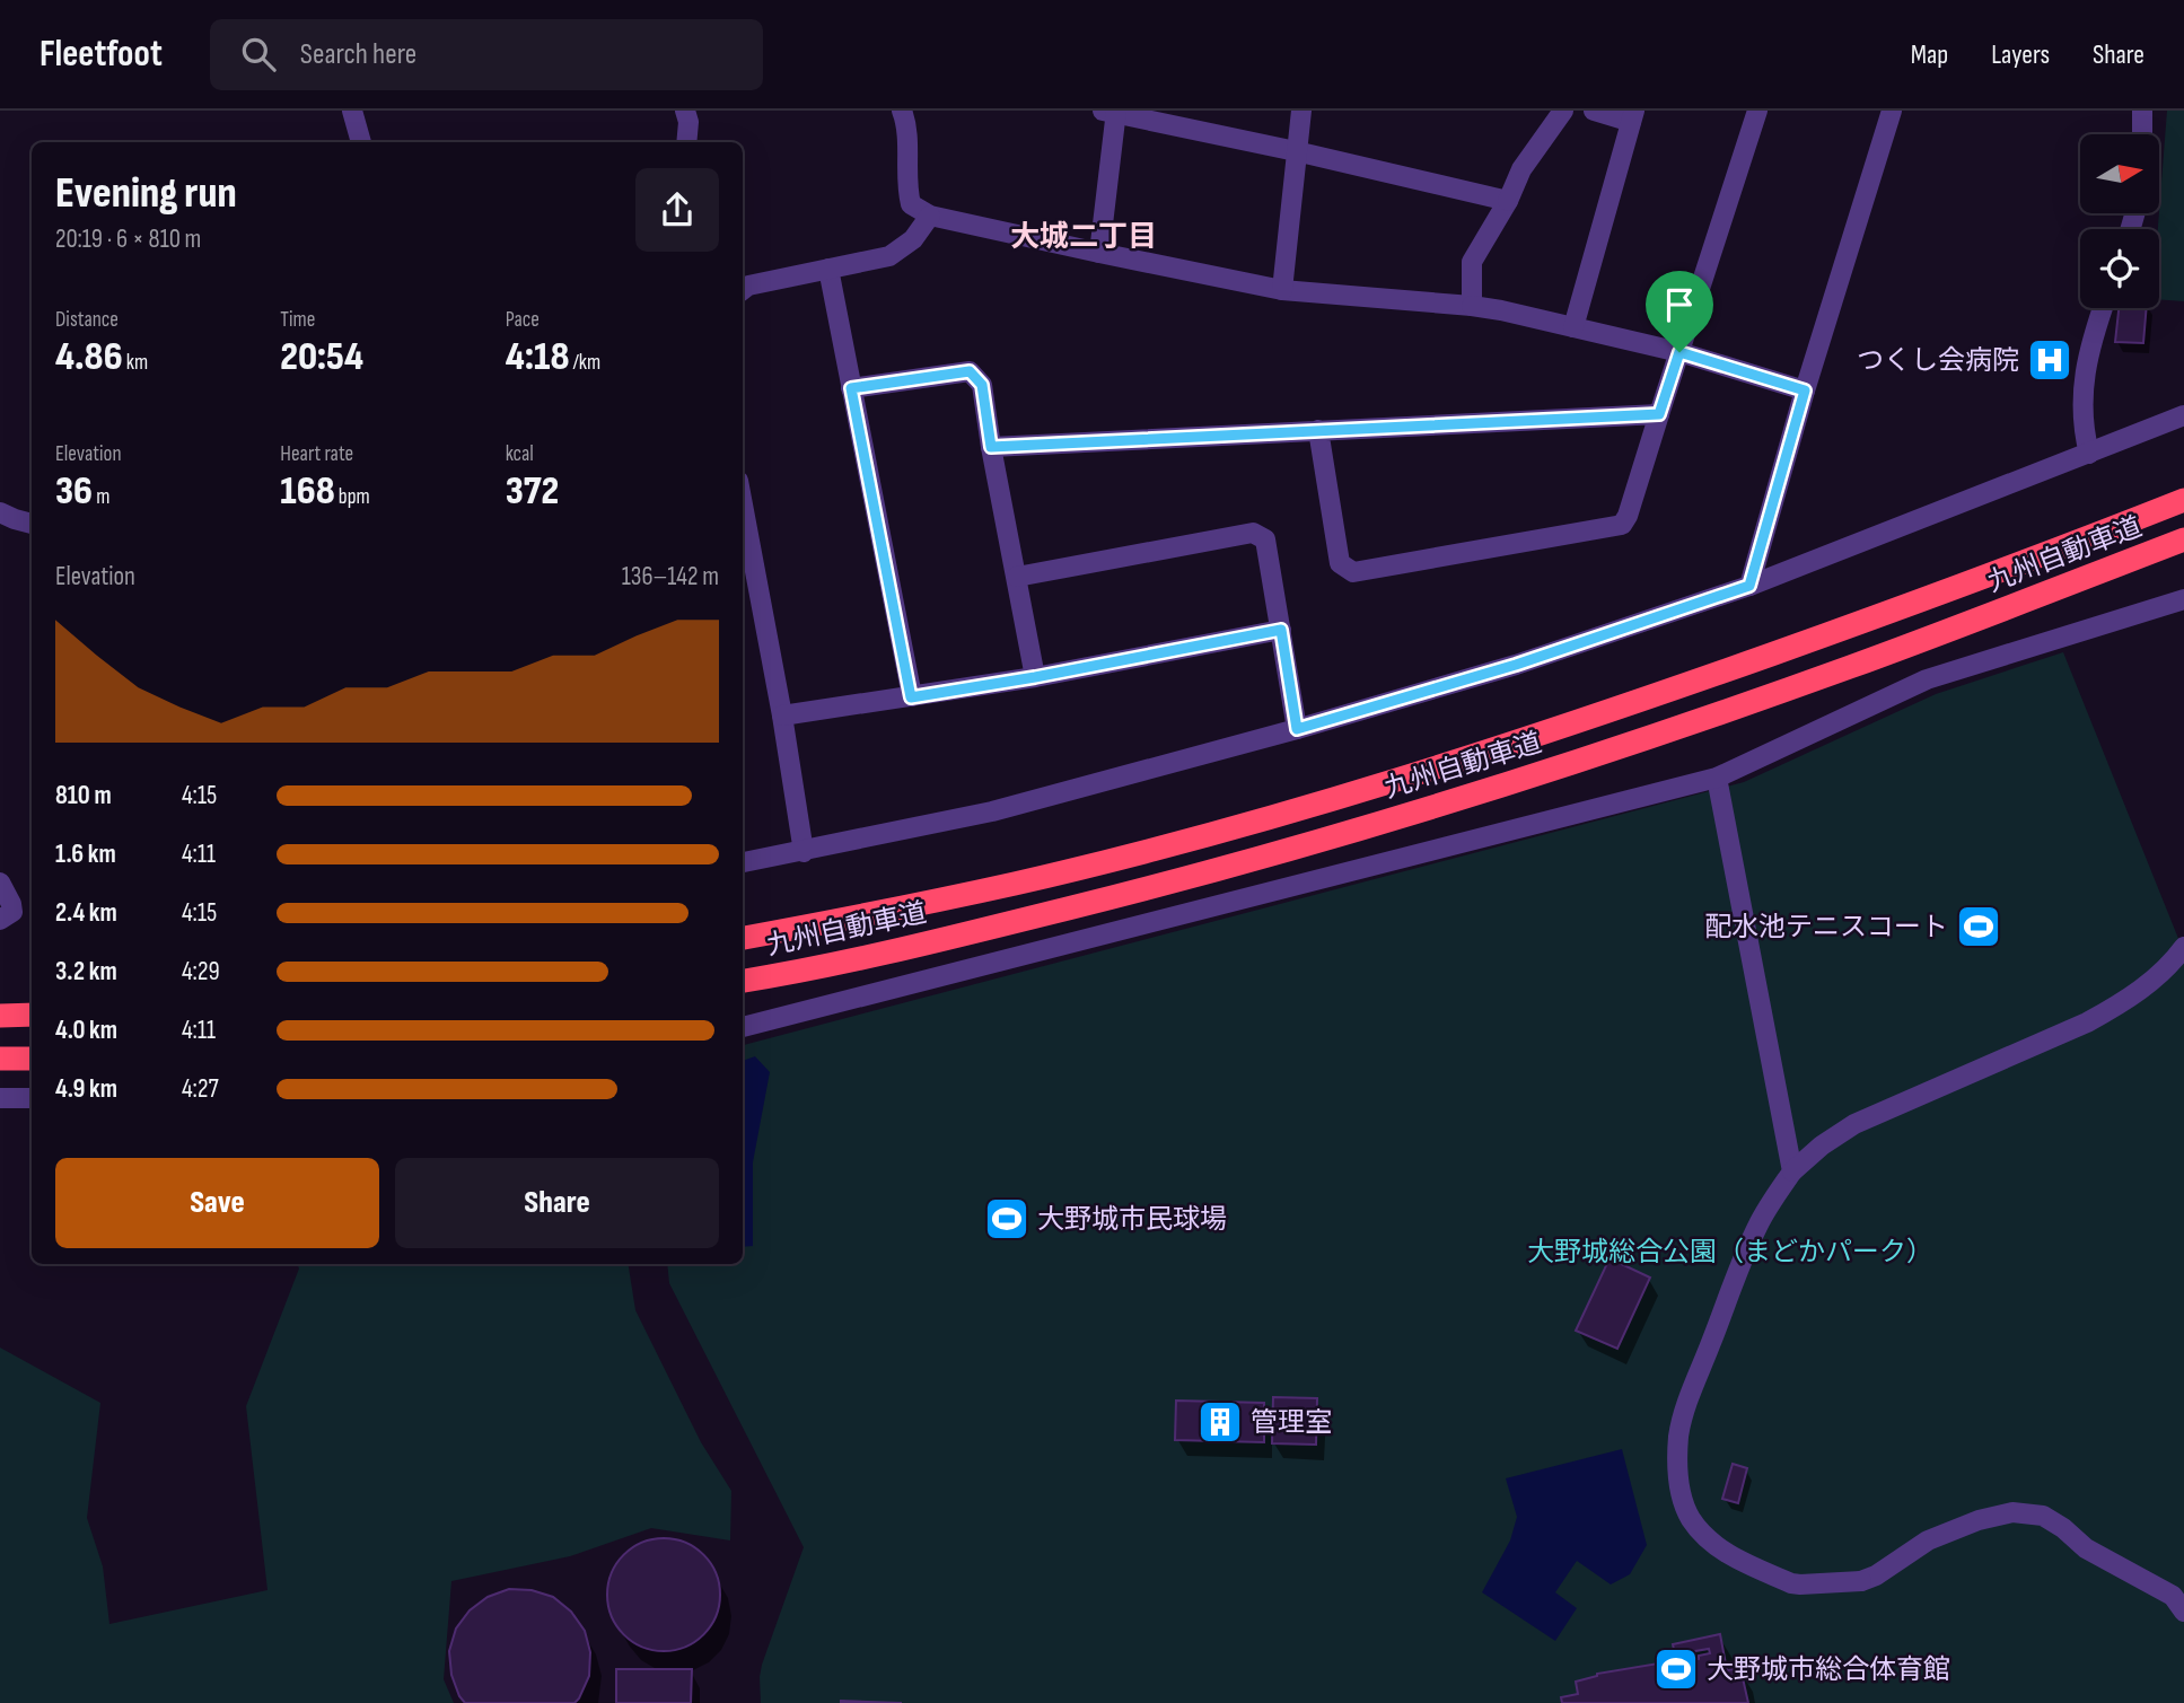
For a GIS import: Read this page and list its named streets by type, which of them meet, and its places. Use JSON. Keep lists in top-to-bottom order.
{
  "streets": {
    "highway": ["九州自動車道"]
  },
  "districts": ["大城二丁目"],
  "parks": ["大野城総合公園（まどかパーク）"],
  "places": {
    "hospital": ["つくし会病院"],
    "sports": ["配水池テニスコート", "大野城市民球場", "大野城市総合体育館"],
    "building": ["管理室"]
  },
  "north": "right",
  "page": {
    "header": "Fleetfoot",
    "search": "Search here",
    "nav": ["Map", "Layers", "Share"],
    "heading": ["Evening run", "20:19 · 6 × 810 m"],
    "stats": [
      ["Distance", "4.86 km"],
      ["Time", "20:54"],
      ["Pace", "4:18 /km"],
      ["Elevation", "36 m"],
      ["Heart rate", "168 bpm"],
      ["kcal", "372"]
    ],
    "chart": ["Elevation", "136–142 m"],
    "list": [
      {
        "name": "810 m",
        "note": "4:15"
      },
      {
        "name": "1.6 km",
        "note": "4:11"
      },
      {
        "name": "2.4 km",
        "note": "4:15"
      },
      {
        "name": "3.2 km",
        "note": "4:29"
      },
      {
        "name": "4.0 km",
        "note": "4:11"
      },
      {
        "name": "4.9 km",
        "note": "4:27"
      }
    ],
    "buttons": ["Save", "Share"]
  }
}
